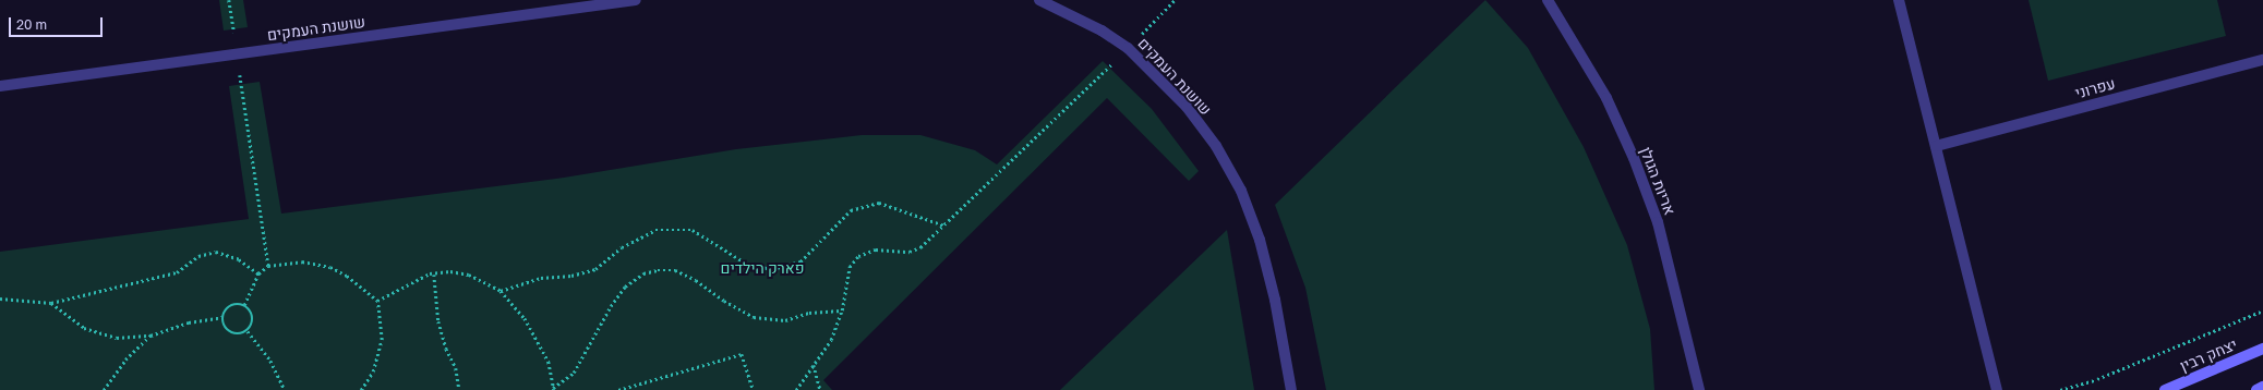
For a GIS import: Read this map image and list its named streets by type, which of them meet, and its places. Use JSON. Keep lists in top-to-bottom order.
{
  "streets": {
    "main road": ["יצחק רבין"],
    "street": ["שושנת העמקים", "עפרוני", "אריות הגולן"]
  },
  "parks": ["פארק הילדים"],
  "scale_bar": "20 m"
}
